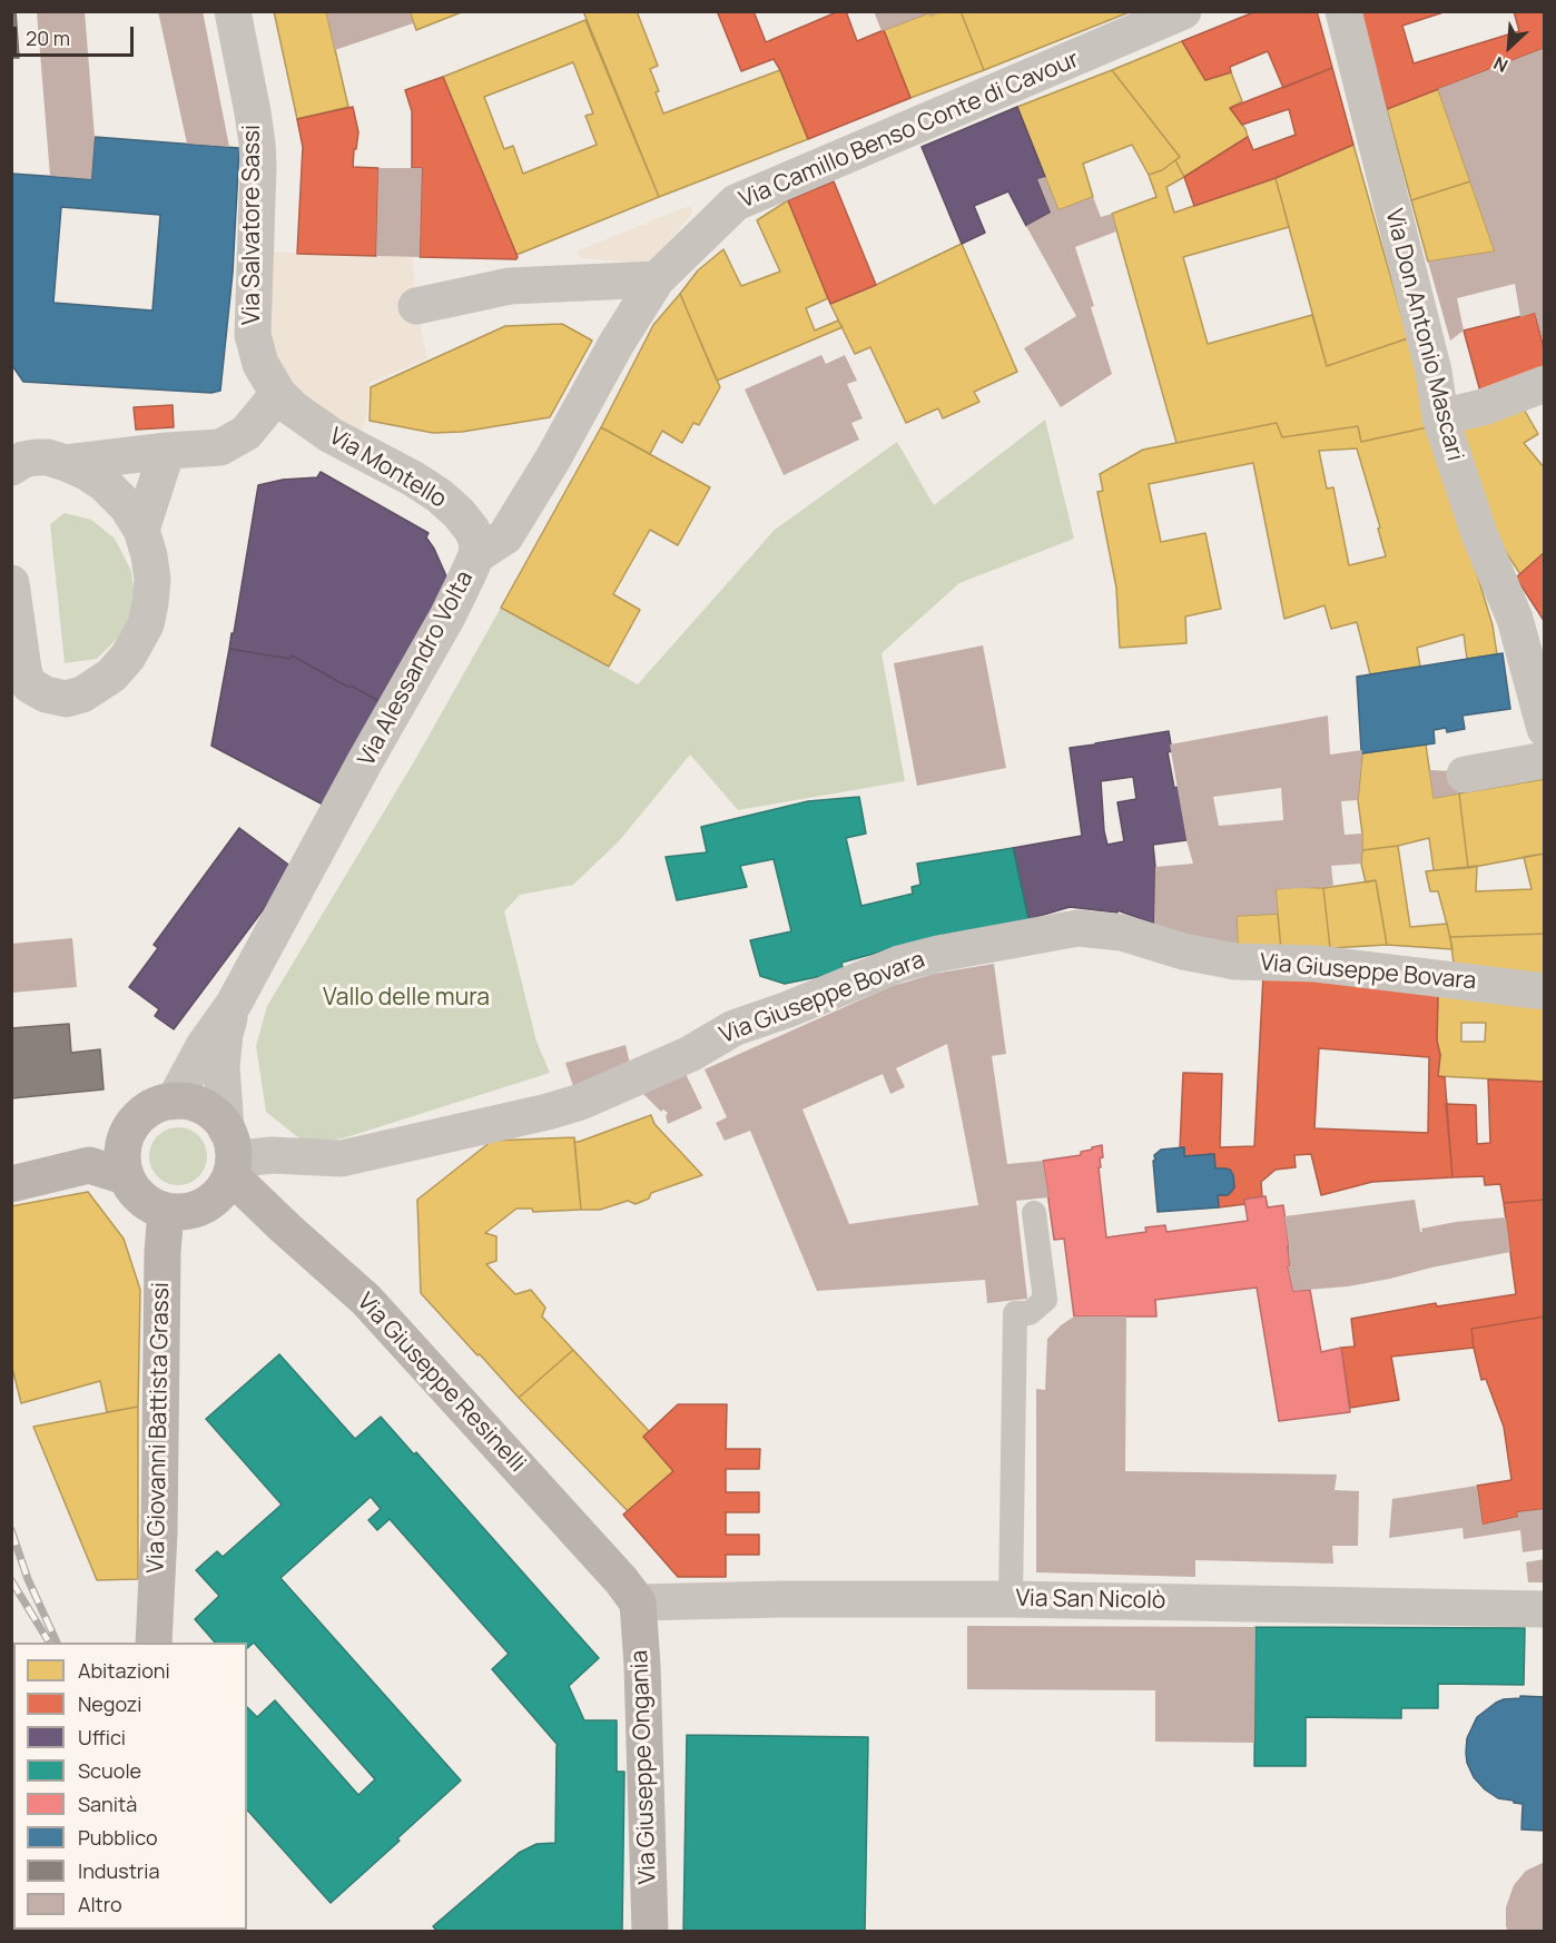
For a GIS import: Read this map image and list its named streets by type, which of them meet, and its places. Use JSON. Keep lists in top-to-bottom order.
{
  "streets": {
    "street": [
      "Via Camillo Benso Conte di Cavour",
      "Via Salvatore Sassi",
      "Via Don Antonio Mascari",
      "Via Montello",
      "Via Alessandro Volta",
      "Via Giuseppe Bovara",
      "Via Giuseppe Resinelli",
      "Via Giovanni Battista Grassi",
      "Via San Nicolò",
      "Via Giuseppe Ongania"
    ]
  },
  "crossings": [
    ["Via Camillo Benso Conte di Cavour", "Via Alessandro Volta"],
    ["Via Salvatore Sassi", "Via Montello"],
    ["Via Montello", "Via Alessandro Volta"],
    ["Via Alessandro Volta", "Via Giuseppe Bovara"],
    ["Via Alessandro Volta", "Via Giuseppe Resinelli"],
    ["Via Alessandro Volta", "Via Giovanni Battista Grassi"],
    ["Via Giuseppe Bovara", "Via Giuseppe Resinelli"],
    ["Via Giuseppe Bovara", "Via Giovanni Battista Grassi"],
    ["Via Giuseppe Resinelli", "Via Giovanni Battista Grassi"],
    ["Via Giuseppe Resinelli", "Via San Nicolò"],
    ["Via Giuseppe Resinelli", "Via Giuseppe Ongania"],
    ["Via San Nicolò", "Via Giuseppe Ongania"]
  ],
  "parks": ["Vallo delle mura"],
  "legend": [
    "Abitazioni",
    "Negozi",
    "Uffici",
    "Scuole",
    "Sanità",
    "Pubblico",
    "Industria",
    "Altro"
  ],
  "scale_bar": "20 m",
  "north": "bottom left"
}
